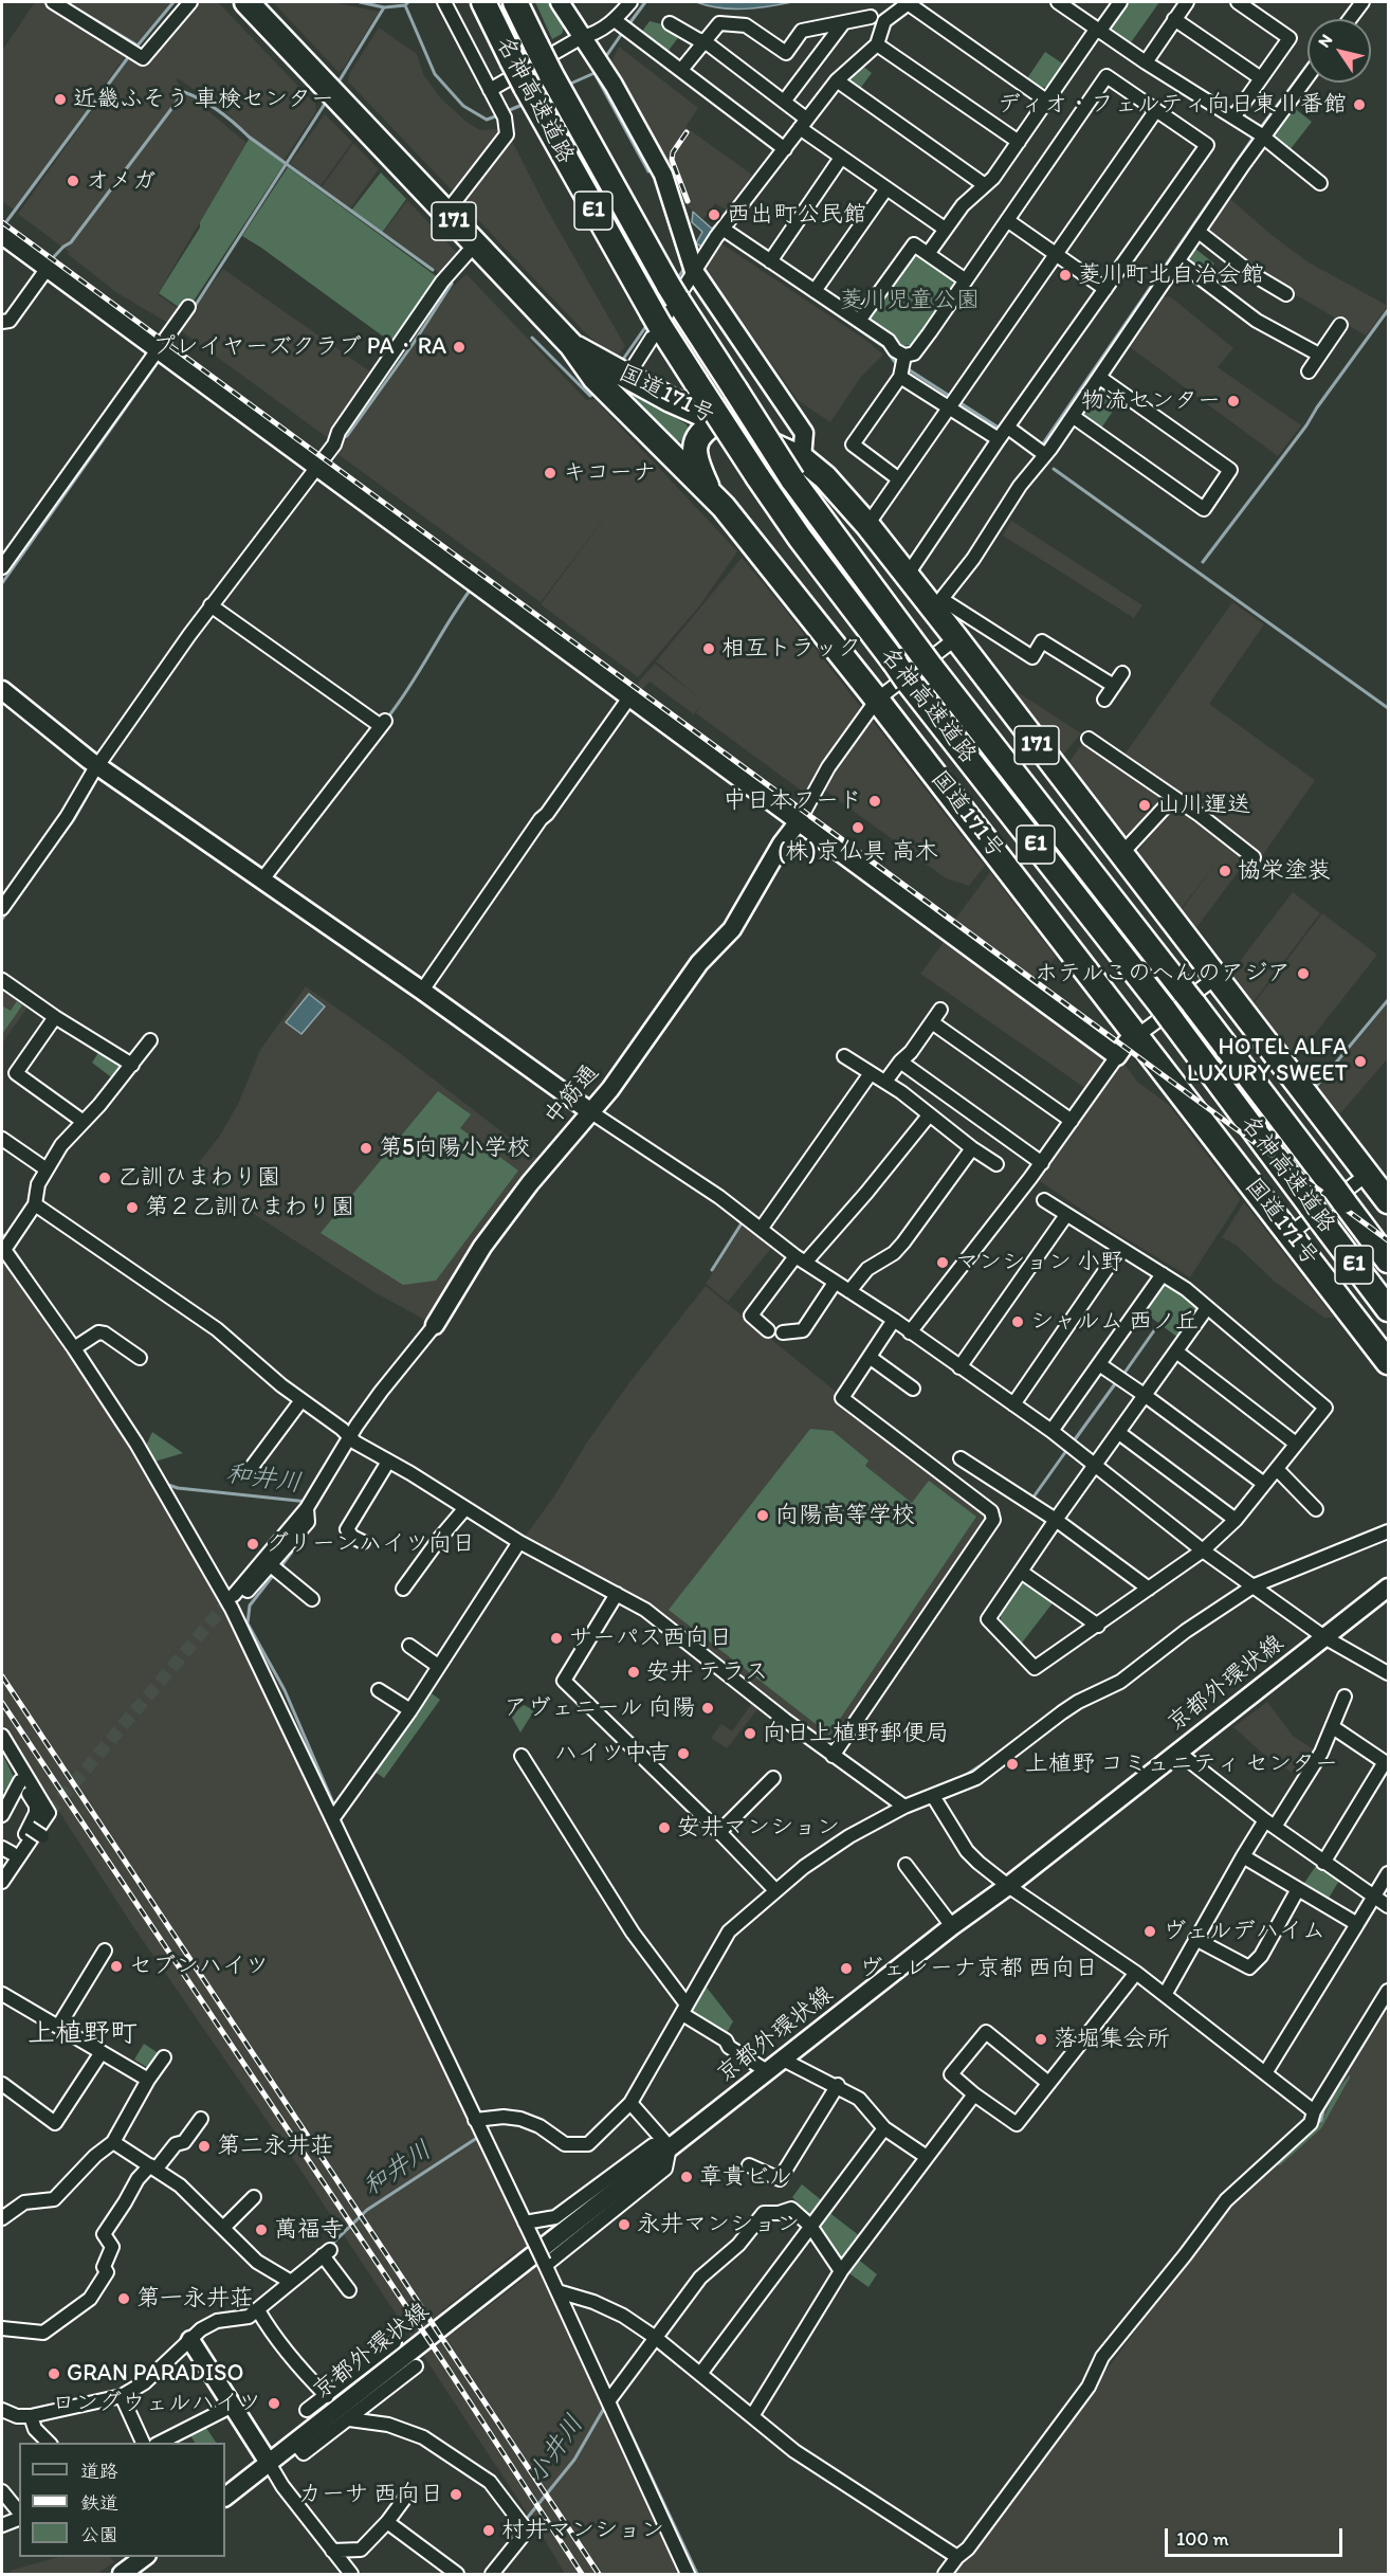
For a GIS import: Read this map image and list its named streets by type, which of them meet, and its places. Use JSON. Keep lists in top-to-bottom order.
{
  "streets": {
    "highway": [
      "名神高速道路",
      "E1",
      "171",
      "国道171号"
    ],
    "street": ["中筋通", "京都外環状線"]
  },
  "crossings": [
    ["名神高速道路", "国道171号"],
    ["国道171号", "中筋通"]
  ],
  "districts": ["上植野町"],
  "water": ["和井川", "小井川"],
  "parks": ["菱川児童公園"],
  "places": [
    "近畿ふそう 車検センター",
    "ディオ・フェルティ向日東Ⅱ番館",
    "オメガ",
    "西出町公民館",
    "菱川町北自治会館",
    "プレイヤーズクラブ PA・RA",
    "物流センター",
    "キコーナ",
    "相互トラック",
    "中日本フード",
    "山川運送",
    "(株)京仏具 高木",
    "協栄塗装",
    "ホテルこのへんのアジア",
    "HOTEL ALFA LUXURY SWEET",
    "第5向陽小学校",
    "乙訓ひまわり園",
    "第２乙訓ひまわり園",
    "マンション 小野",
    "シャルム 西ノ丘",
    "向陽高等学校",
    "グリーンハイツ向日",
    "サーパス西向日",
    "安井 テラス",
    "アヴェニール 向陽",
    "向日上植野郵便局",
    "ハイツ中吉",
    "上植野 コミュニティ センター",
    "安井マンション",
    "ヴェルデハイム",
    "セブンハイツ",
    "ヴェレーナ京都 西向日",
    "落堀集会所",
    "第二永井荘",
    "章貴ビル",
    "永井マンション",
    "萬福寺",
    "第一永井荘",
    "GRAN PARADISO",
    "ロングウェルハイツ",
    "カーサ 西向日",
    "村井マンション"
  ],
  "legend": ["道路", "鉄道", "公園"],
  "scale_bar": "100 m",
  "north": "top left"
}
